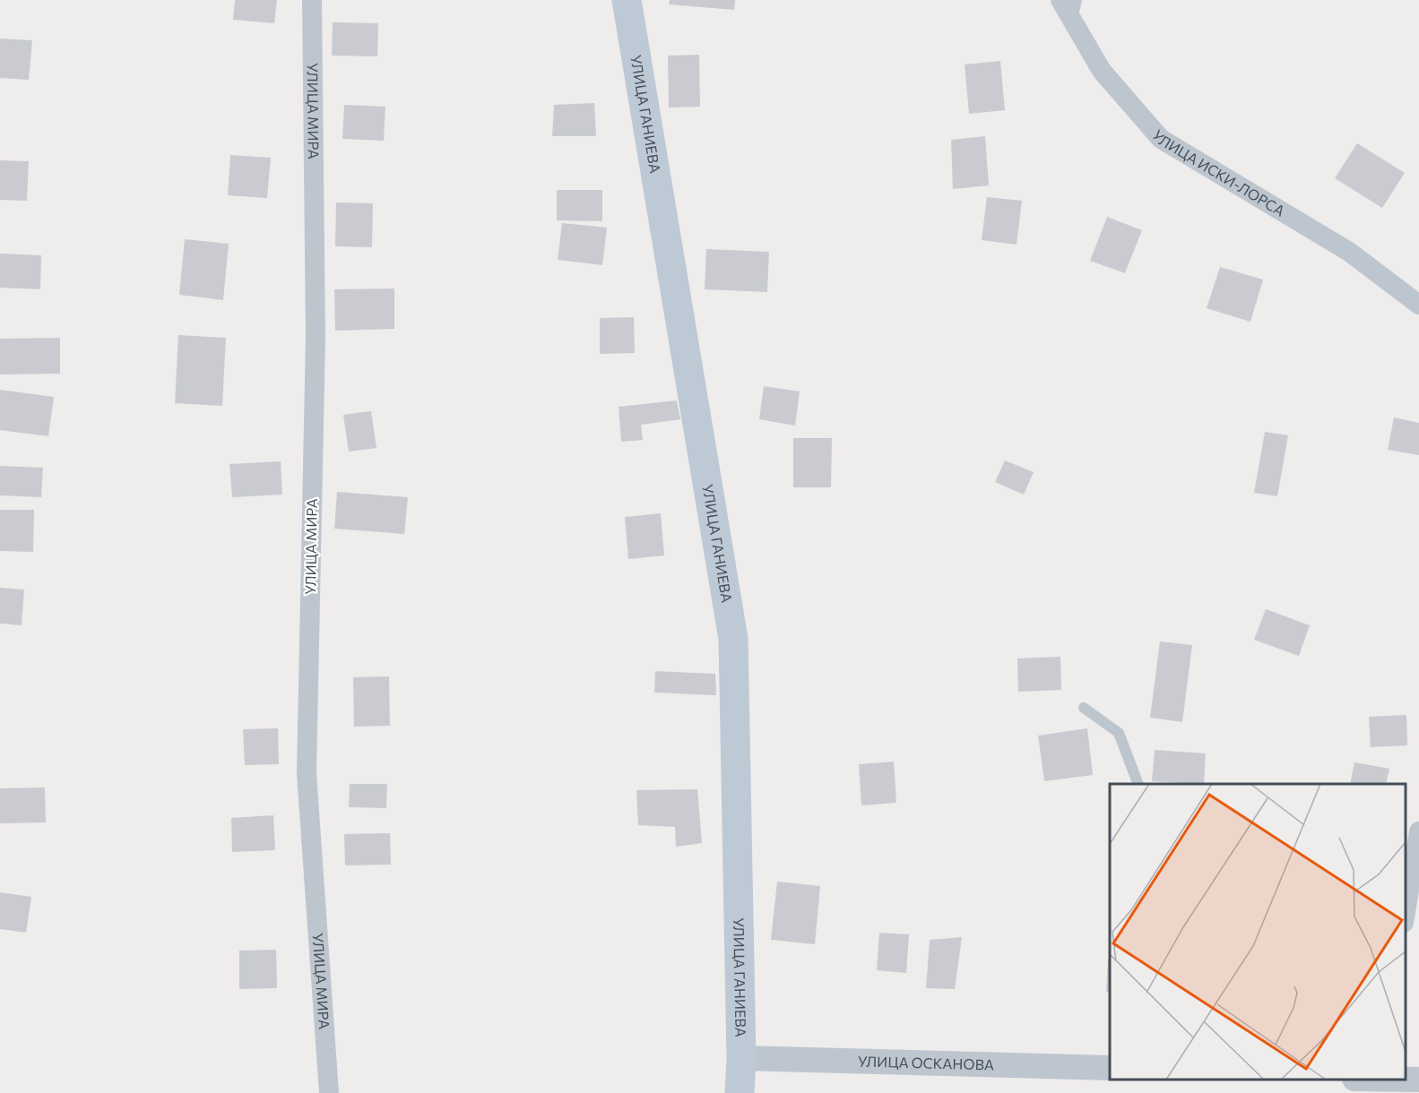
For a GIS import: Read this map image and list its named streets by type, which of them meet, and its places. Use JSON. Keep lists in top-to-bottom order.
{
  "streets": {
    "main road": ["УЛИЦА ГАНИЕВА"],
    "street": ["УЛИЦА МИРА", "УЛИЦА ИСКИ-ЛОРСА", "УЛИЦА ОСКАНОВА"]
  },
  "crossings": [
    ["УЛИЦА ГАНИЕВА", "УЛИЦА ОСКАНОВА"]
  ]
}
